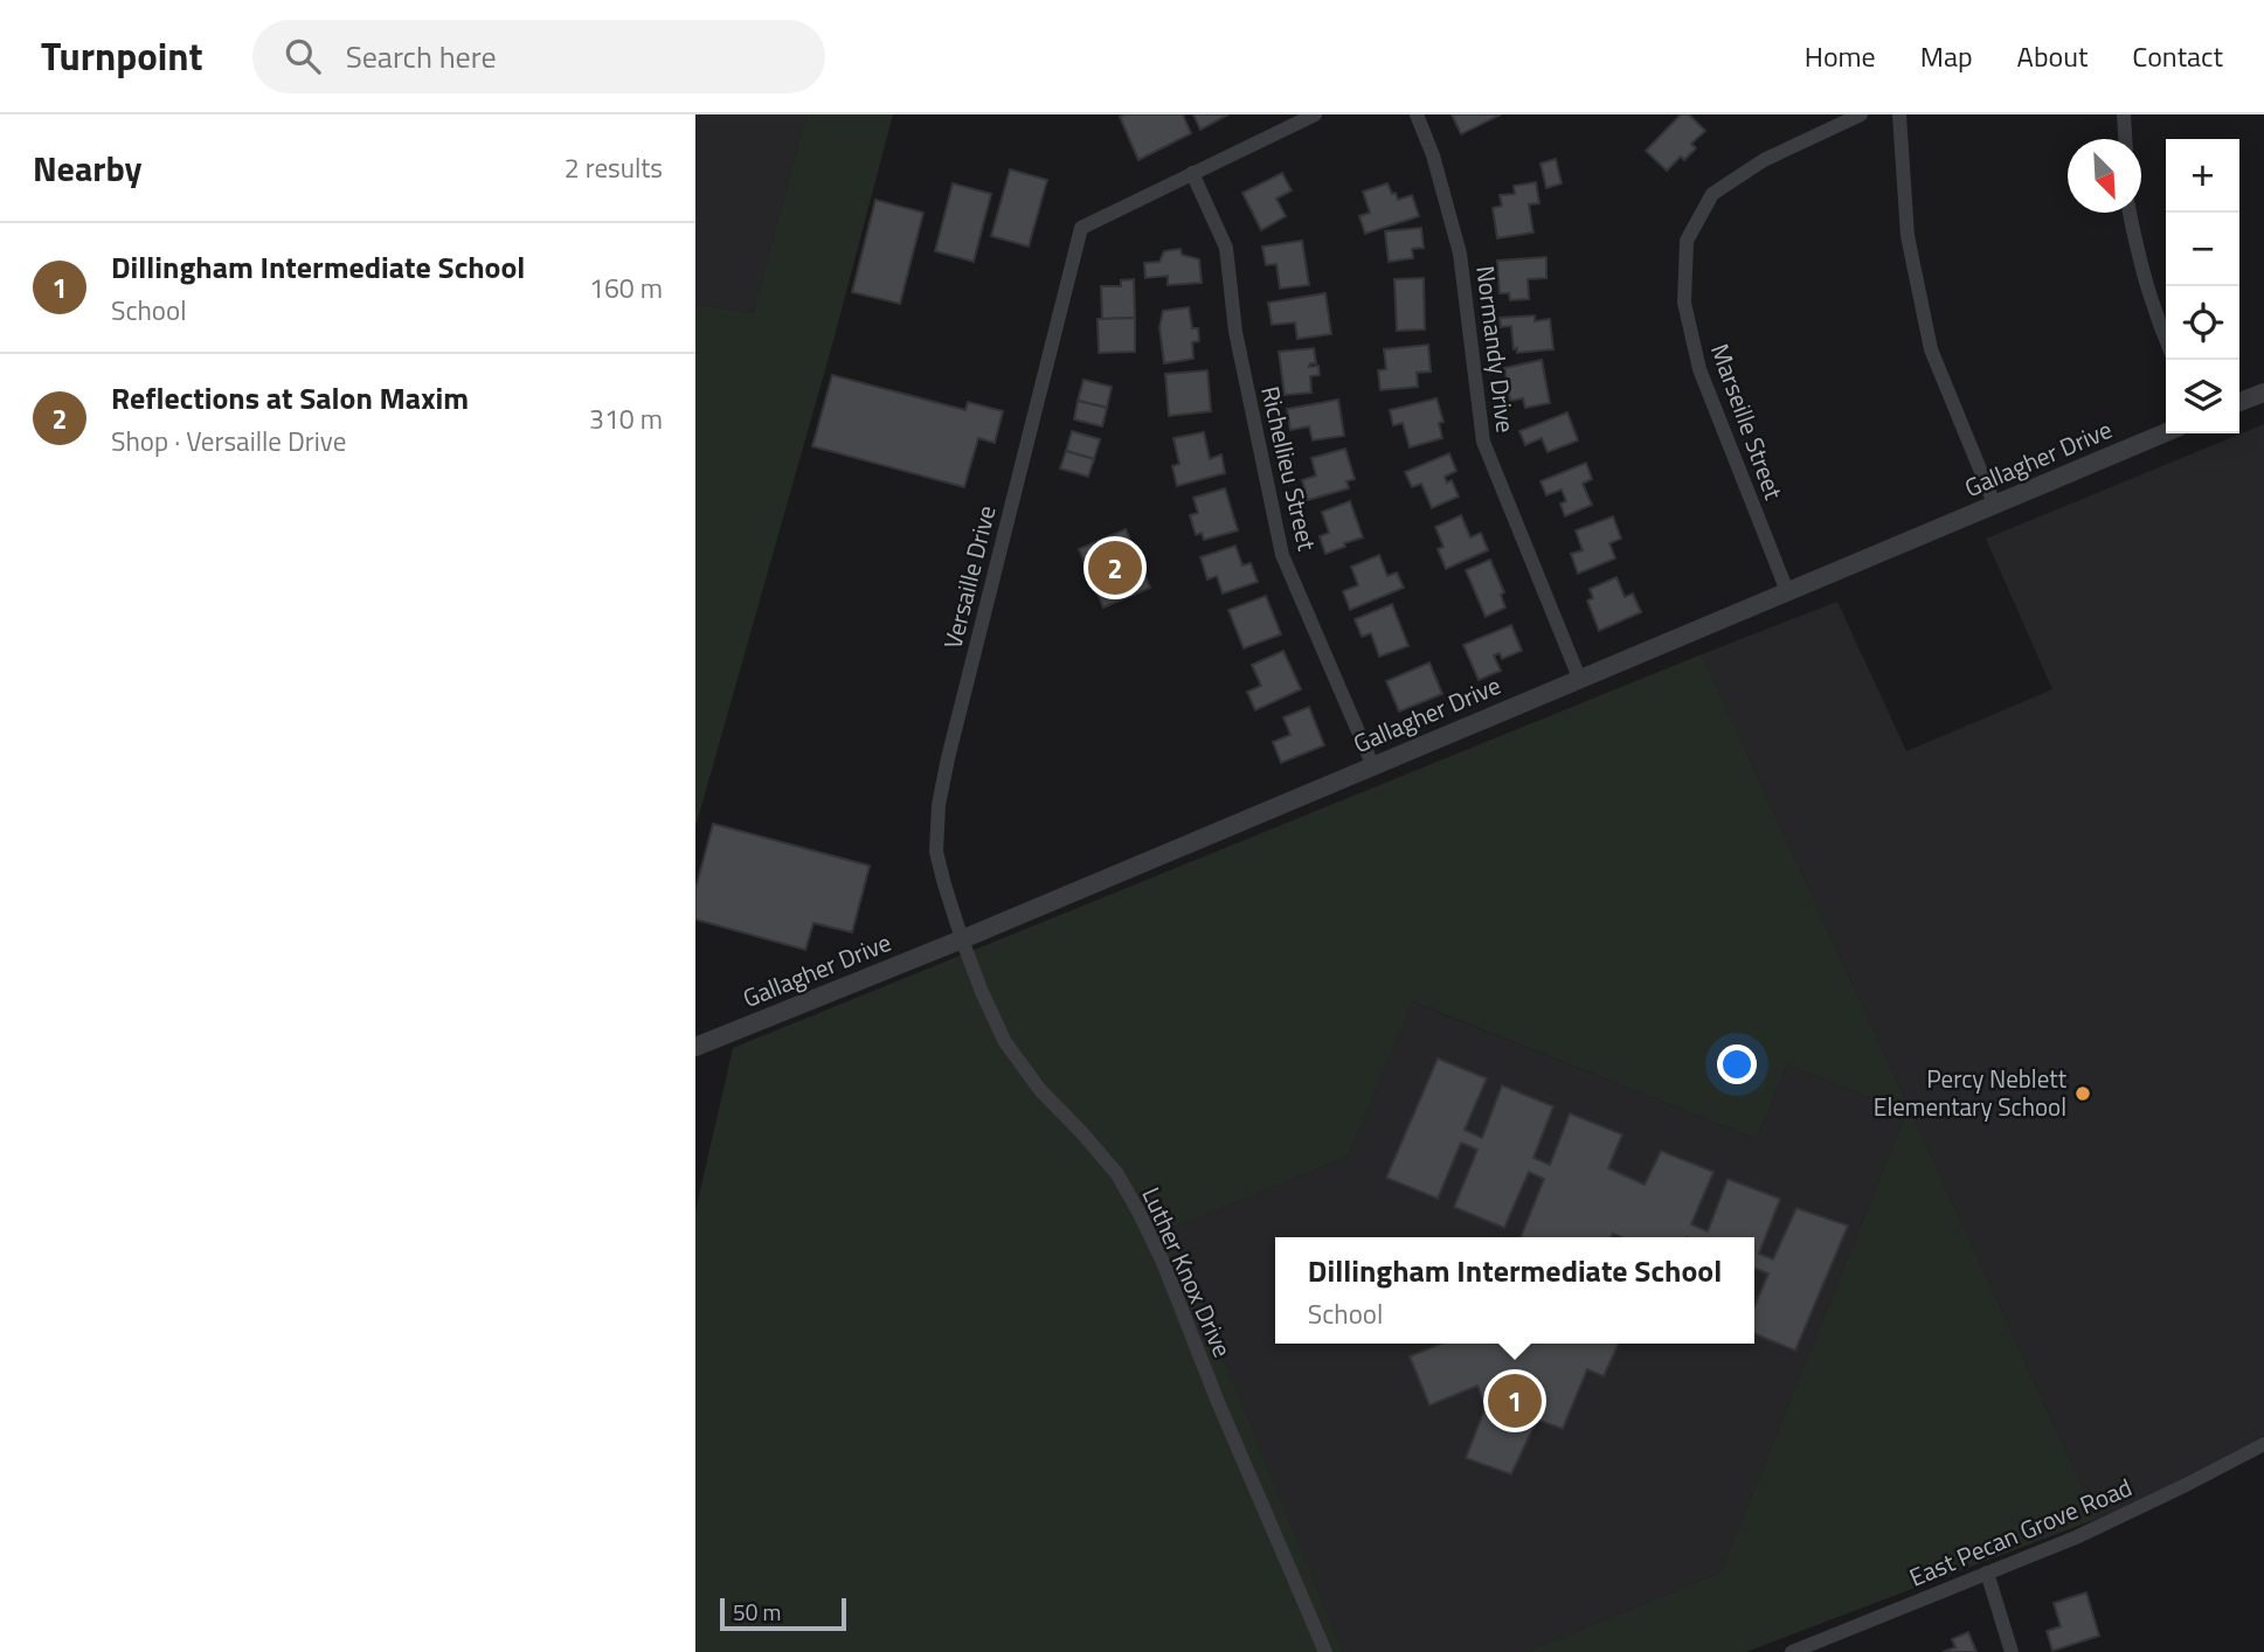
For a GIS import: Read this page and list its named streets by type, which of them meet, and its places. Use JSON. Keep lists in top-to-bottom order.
{
  "streets": {
    "street": [
      "Normandy Drive",
      "Marseille Street",
      "Gallagher Drive",
      "Richellieu Street",
      "Versaille Drive",
      "Luther Knox Drive",
      "East Pecan Grove Road"
    ]
  },
  "crossings": [
    ["Normandy Drive", "Gallagher Drive"],
    ["Marseille Street", "Gallagher Drive"],
    ["Gallagher Drive", "Richellieu Street"],
    ["Gallagher Drive", "Versaille Drive"],
    ["Gallagher Drive", "Luther Knox Drive"],
    ["Richellieu Street", "Versaille Drive"],
    ["Versaille Drive", "Luther Knox Drive"]
  ],
  "places": ["Percy Neblett Elementary School"],
  "scale_bar": "50 m",
  "north": "bottom right",
  "page": {
    "header": "Turnpoint",
    "search": "Search here",
    "nav": [
      "Home",
      "Map",
      "About",
      "Contact"
    ],
    "heading": ["Nearby", "2 results"],
    "map_buttons": ["+", "−"],
    "list": [
      {
        "mark": "1",
        "name": "Dillingham Intermediate School",
        "note": "School",
        "value": "160 m"
      },
      {
        "mark": "2",
        "name": "Reflections at Salon Maxim",
        "note": "Shop · Versaille Drive",
        "value": "310 m"
      }
    ],
    "pins": ["2", "1"],
    "popup": ["Dillingham Intermediate School", "School"],
    "scale": "50 m"
  }
}
